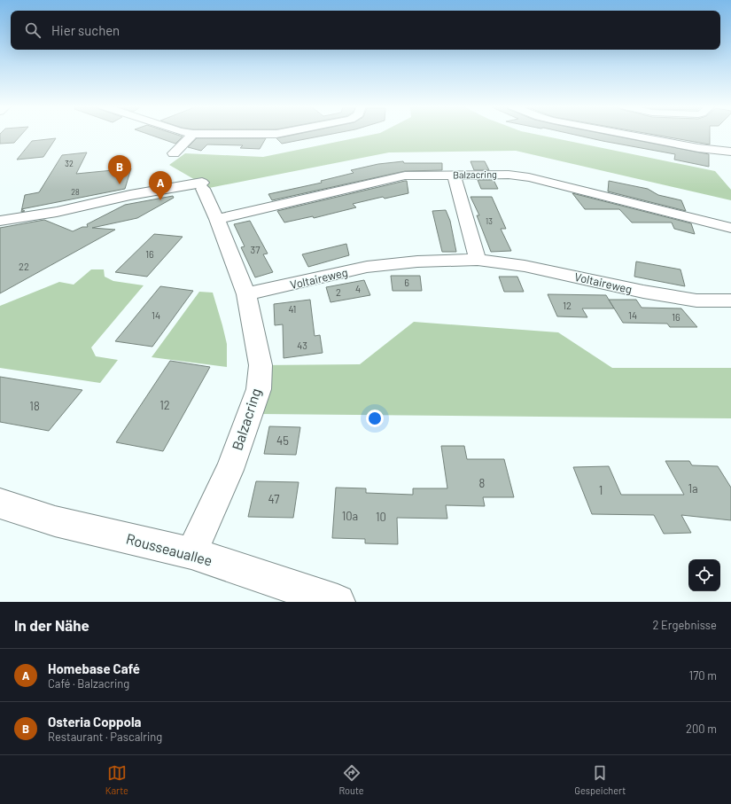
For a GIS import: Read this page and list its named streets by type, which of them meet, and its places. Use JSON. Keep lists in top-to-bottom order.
{
  "streets": {
    "street": ["Balzacring", "Voltaireweg", "Rousseauallee"]
  },
  "crossings": [
    ["Balzacring", "Voltaireweg"],
    ["Balzacring", "Rousseauallee"]
  ],
  "house_numbers": [
    "32",
    "28",
    "13",
    "37",
    "16",
    "22",
    "6",
    "4",
    "2",
    "12",
    "41",
    "14",
    "14",
    "16",
    "43",
    "12",
    "18",
    "45",
    "8",
    "1a",
    "1",
    "47",
    "10a",
    "10"
  ],
  "page": {
    "search": "Hier suchen",
    "pins": ["B", "A"],
    "heading": ["In der Nähe", "2 Ergebnisse"],
    "list": [
      {
        "mark": "A",
        "name": "Homebase Café",
        "note": "Café · Balzacring",
        "value": "170 m"
      },
      {
        "mark": "B",
        "name": "Osteria Coppola",
        "note": "Restaurant · Pascalring",
        "value": "200 m"
      }
    ],
    "nav": ["Karte", "Route", "Gespeichert"]
  }
}
